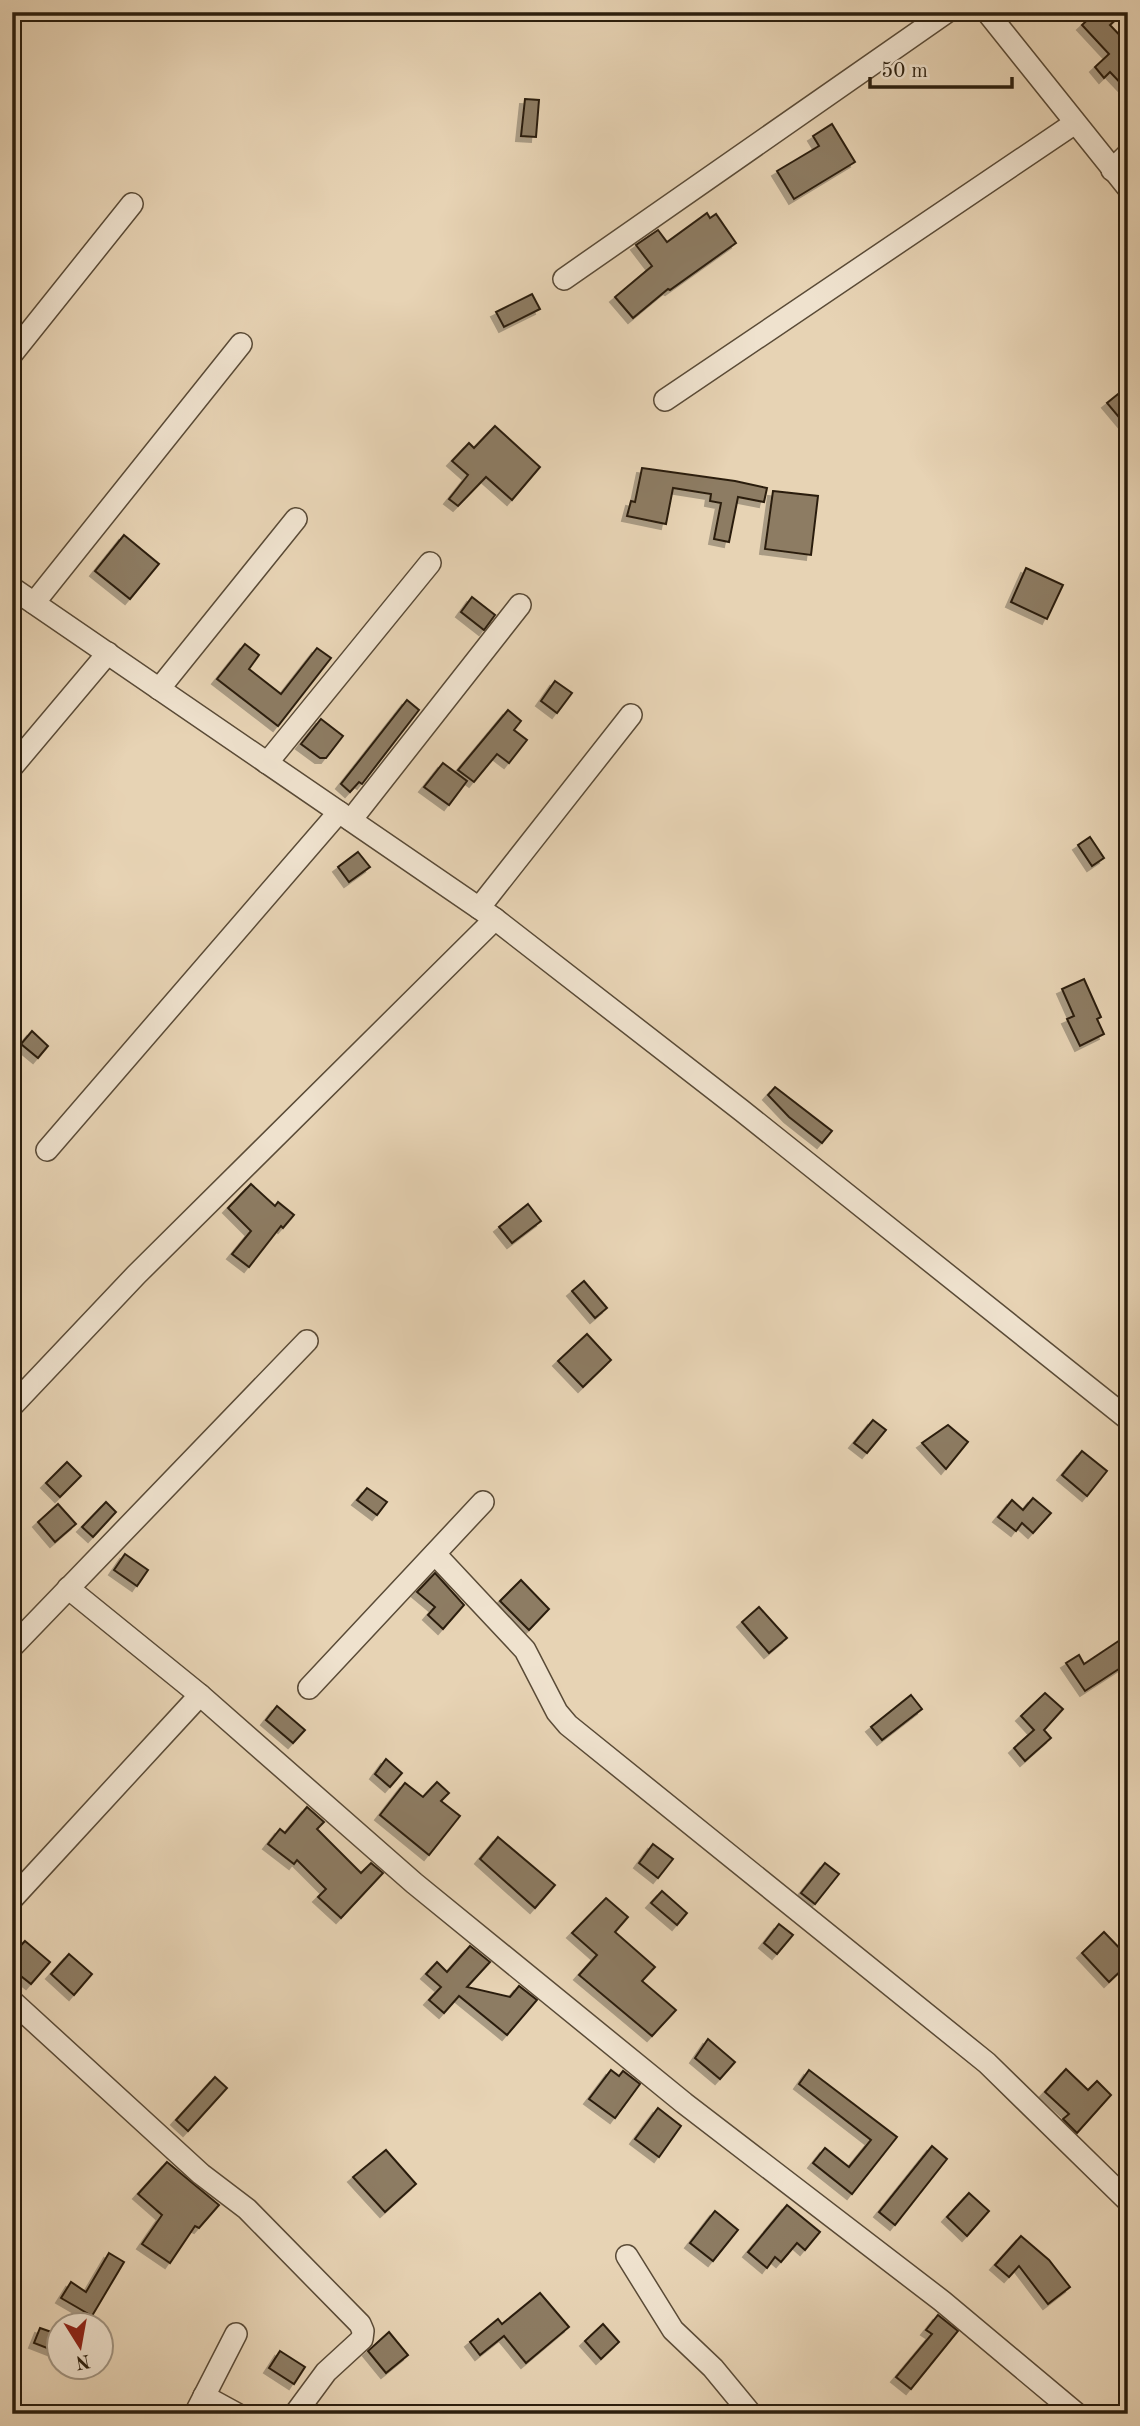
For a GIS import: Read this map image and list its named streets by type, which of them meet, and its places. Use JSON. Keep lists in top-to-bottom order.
{
  "scale_bar": "50 m",
  "north": "bottom"
}
